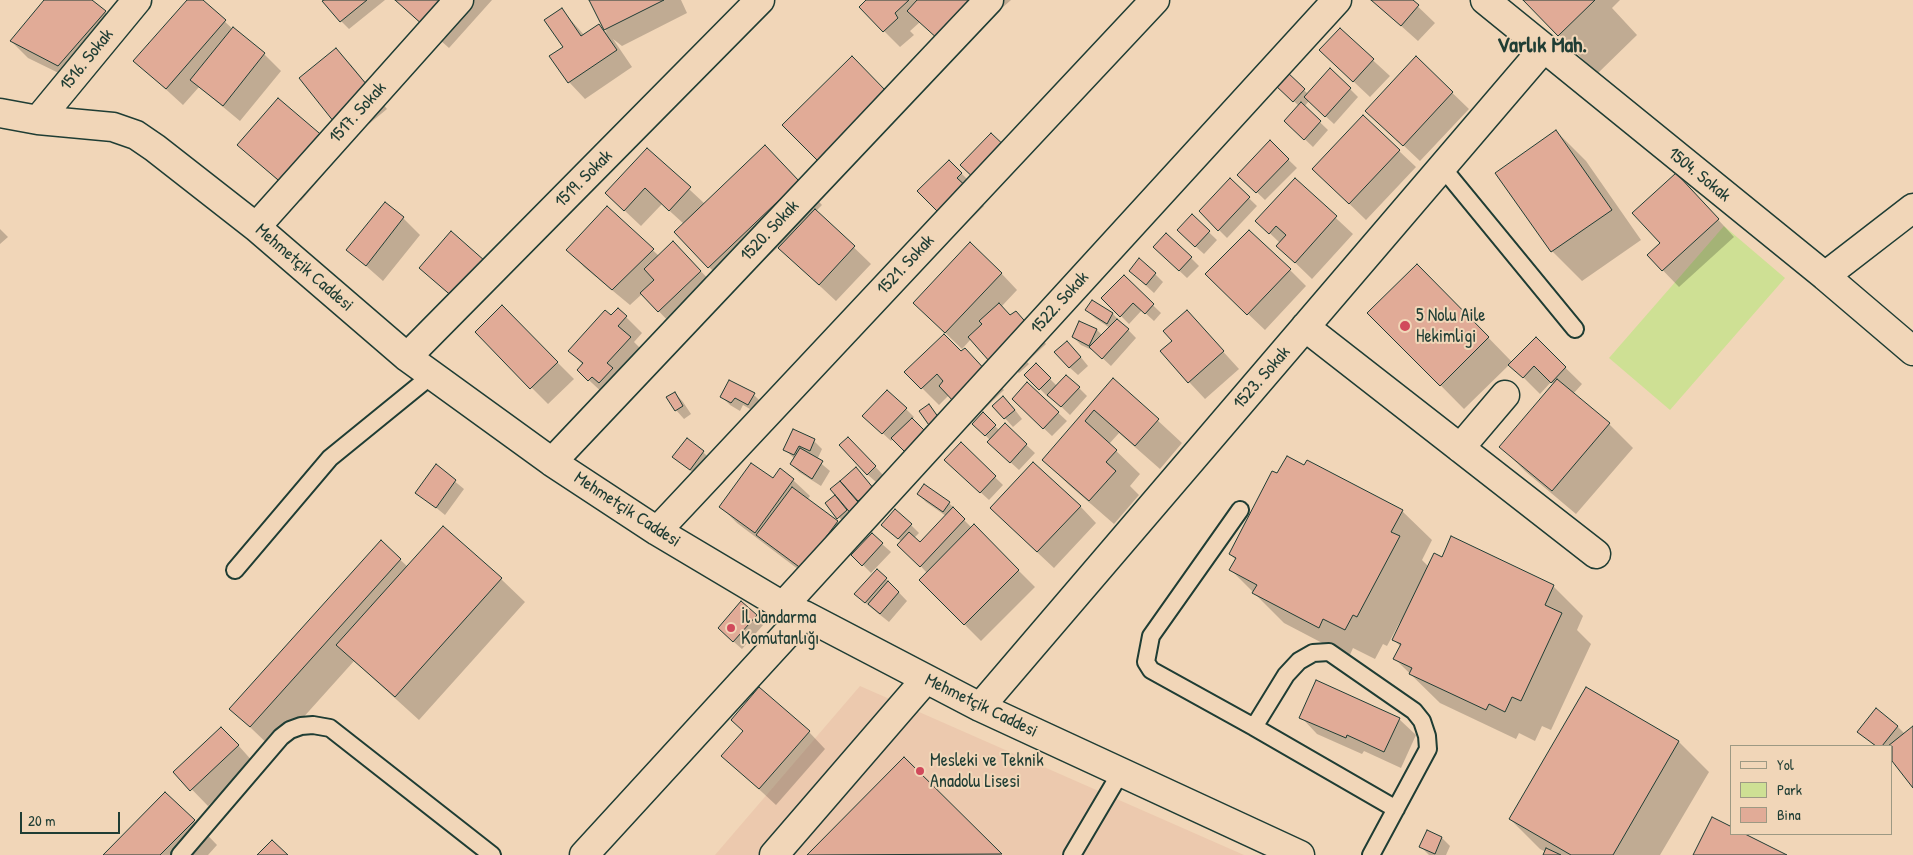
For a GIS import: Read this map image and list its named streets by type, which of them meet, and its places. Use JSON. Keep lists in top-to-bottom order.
{
  "streets": {
    "street": [
      "1516. Sokak",
      "1517. Sokak",
      "1504. Sokak",
      "1519. Sokak",
      "1520. Sokak",
      "1521. Sokak",
      "Mehmetçik Caddesi",
      "1522. Sokak",
      "1523. Sokak"
    ]
  },
  "crossings": [
    ["1516. Sokak", "Mehmetçik Caddesi"],
    ["1517. Sokak", "Mehmetçik Caddesi"],
    ["1504. Sokak", "1523. Sokak"],
    ["1519. Sokak", "Mehmetçik Caddesi"],
    ["1520. Sokak", "Mehmetçik Caddesi"],
    ["1521. Sokak", "Mehmetçik Caddesi"],
    ["Mehmetçik Caddesi", "1522. Sokak"],
    ["Mehmetçik Caddesi", "1523. Sokak"]
  ],
  "districts": ["Varlık Mah."],
  "places": ["5 Nolu Aile Hekimligi", "İl Jandarma Komutanlığı", "Mesleki ve Teknik Anadolu Lisesi"],
  "legend": ["Yol", "Park", "Bina"],
  "scale_bar": "20 m"
}
